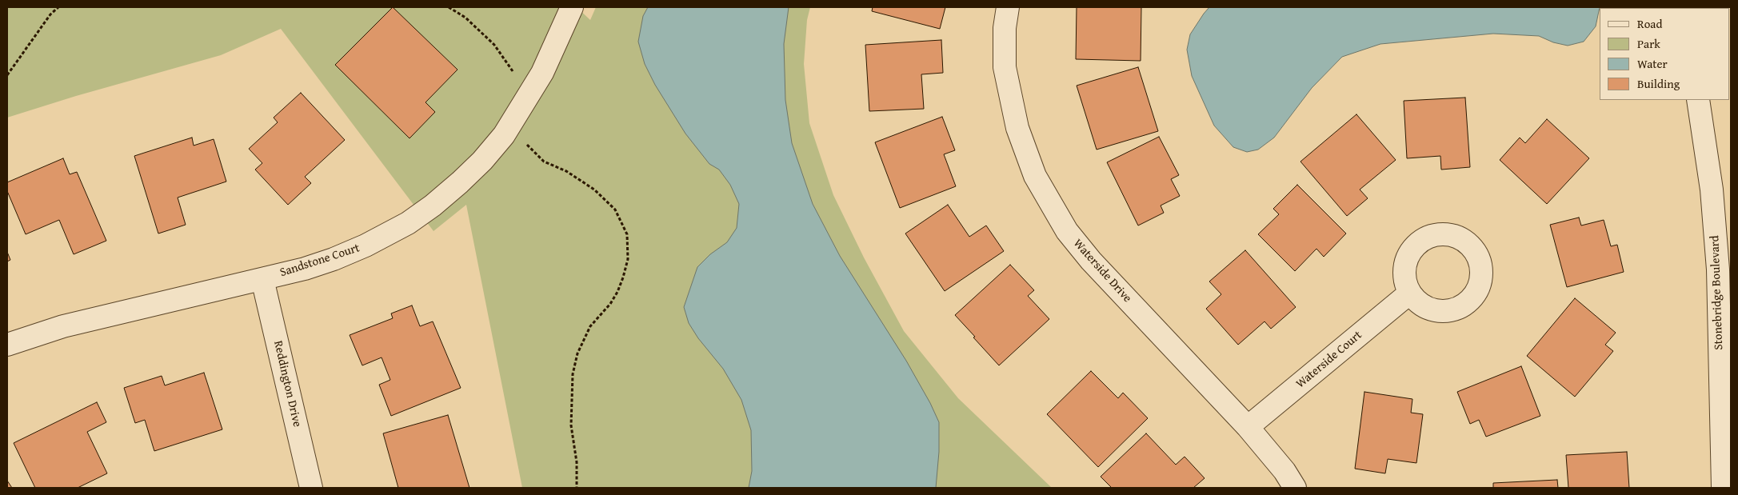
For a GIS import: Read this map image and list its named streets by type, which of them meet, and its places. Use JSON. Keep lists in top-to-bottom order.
{
  "streets": {
    "street": [
      "Sandstone Court",
      "Waterside Drive",
      "Stonebridge Boulevard",
      "Waterside Court",
      "Reddington Drive"
    ]
  },
  "crossings": [
    ["Sandstone Court", "Reddington Drive"],
    ["Waterside Drive", "Waterside Court"]
  ],
  "legend": [
    "Road",
    "Park",
    "Water",
    "Building"
  ]
}
